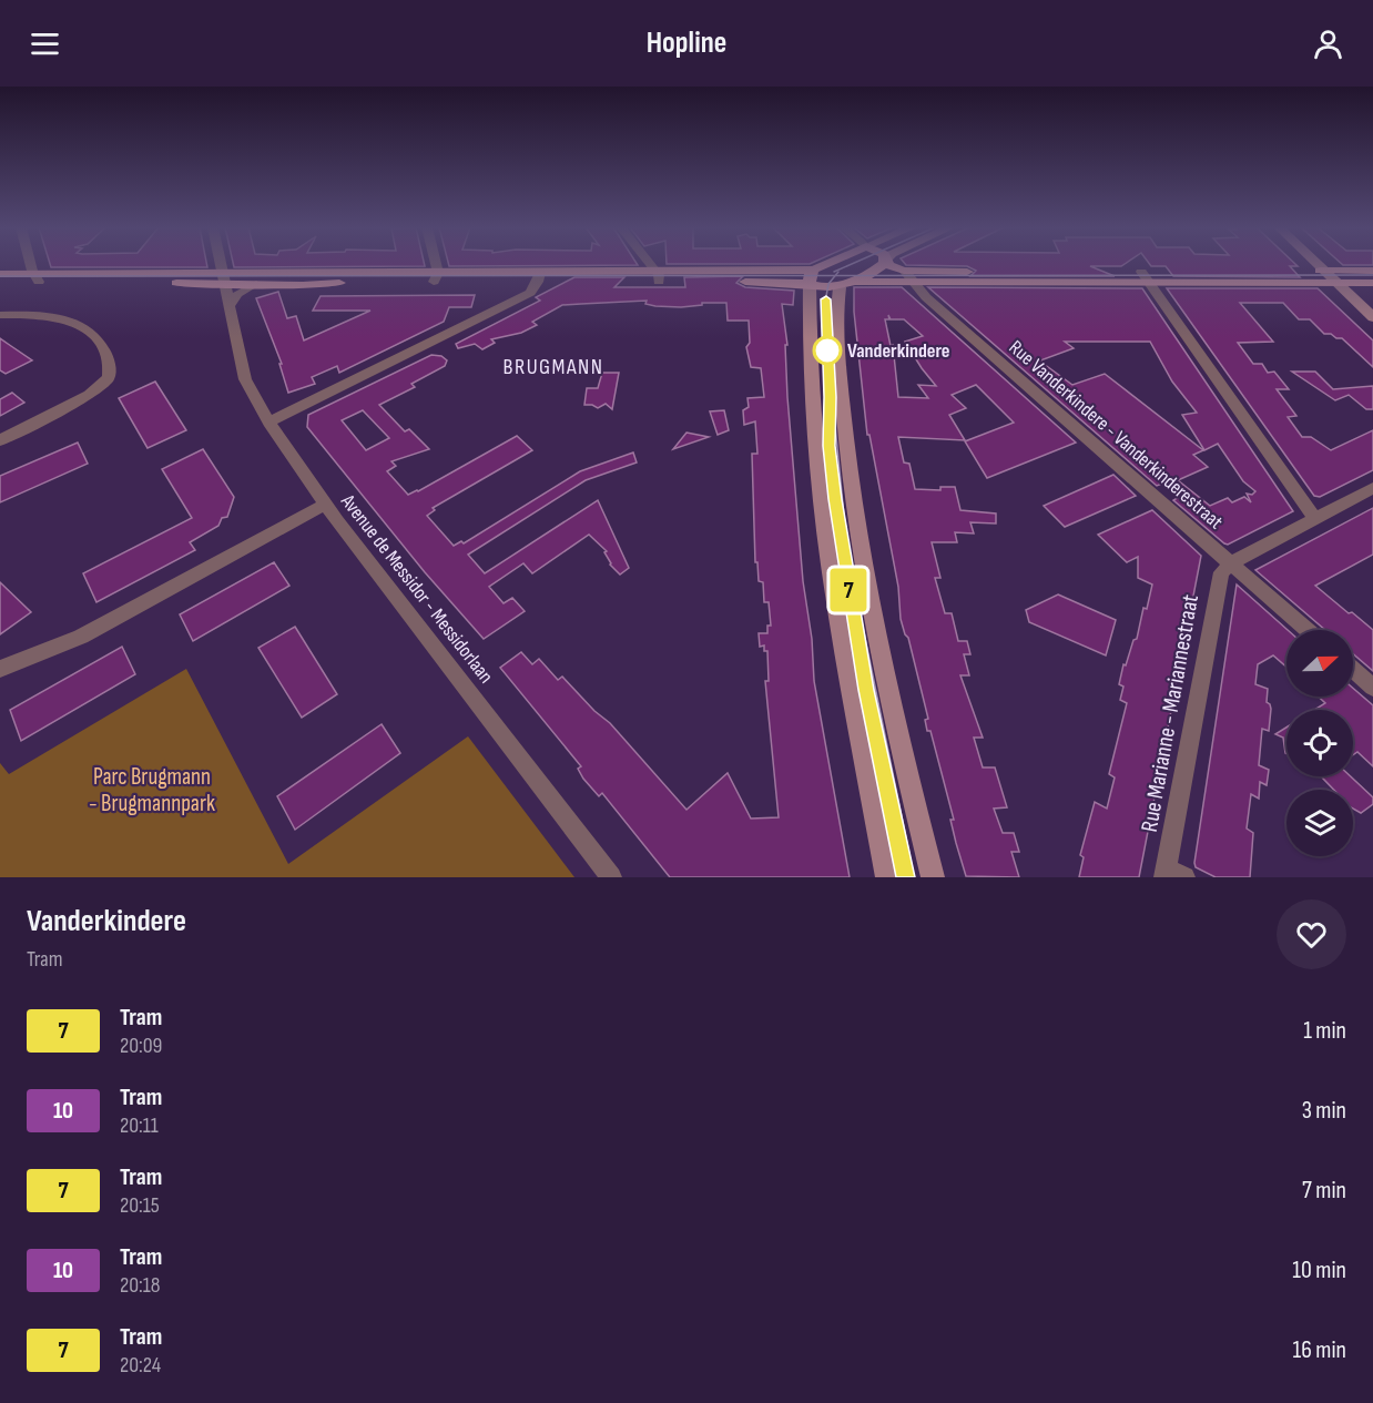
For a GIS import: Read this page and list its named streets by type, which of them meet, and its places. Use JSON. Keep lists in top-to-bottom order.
{
  "streets": {
    "main road": ["Rue Vanderkindere - Vanderkinderestraat"],
    "street": ["Avenue de Messidor - Messidorlaan", "Rue Marianne - Mariannestraat"]
  },
  "crossings": [
    ["Rue Vanderkindere - Vanderkinderestraat", "Rue Marianne - Mariannestraat"]
  ],
  "districts": ["BRUGMANN"],
  "parks": ["Parc Brugmann - Brugmannpark"],
  "places": ["Vanderkindere"],
  "lines": ["tram line 7"],
  "north": "right",
  "page": {
    "header": "Hopline",
    "on_map": "7",
    "heading": ["Vanderkindere", "Tram"],
    "list": [
      {
        "mark": "7",
        "name": "Tram",
        "note": "20:09",
        "value": "1 min"
      },
      {
        "mark": "10",
        "name": "Tram",
        "note": "20:11",
        "value": "3 min"
      },
      {
        "mark": "7",
        "name": "Tram",
        "note": "20:15",
        "value": "7 min"
      },
      {
        "mark": "10",
        "name": "Tram",
        "note": "20:18",
        "value": "10 min"
      },
      {
        "mark": "7",
        "name": "Tram",
        "note": "20:24",
        "value": "16 min"
      }
    ]
  }
}
